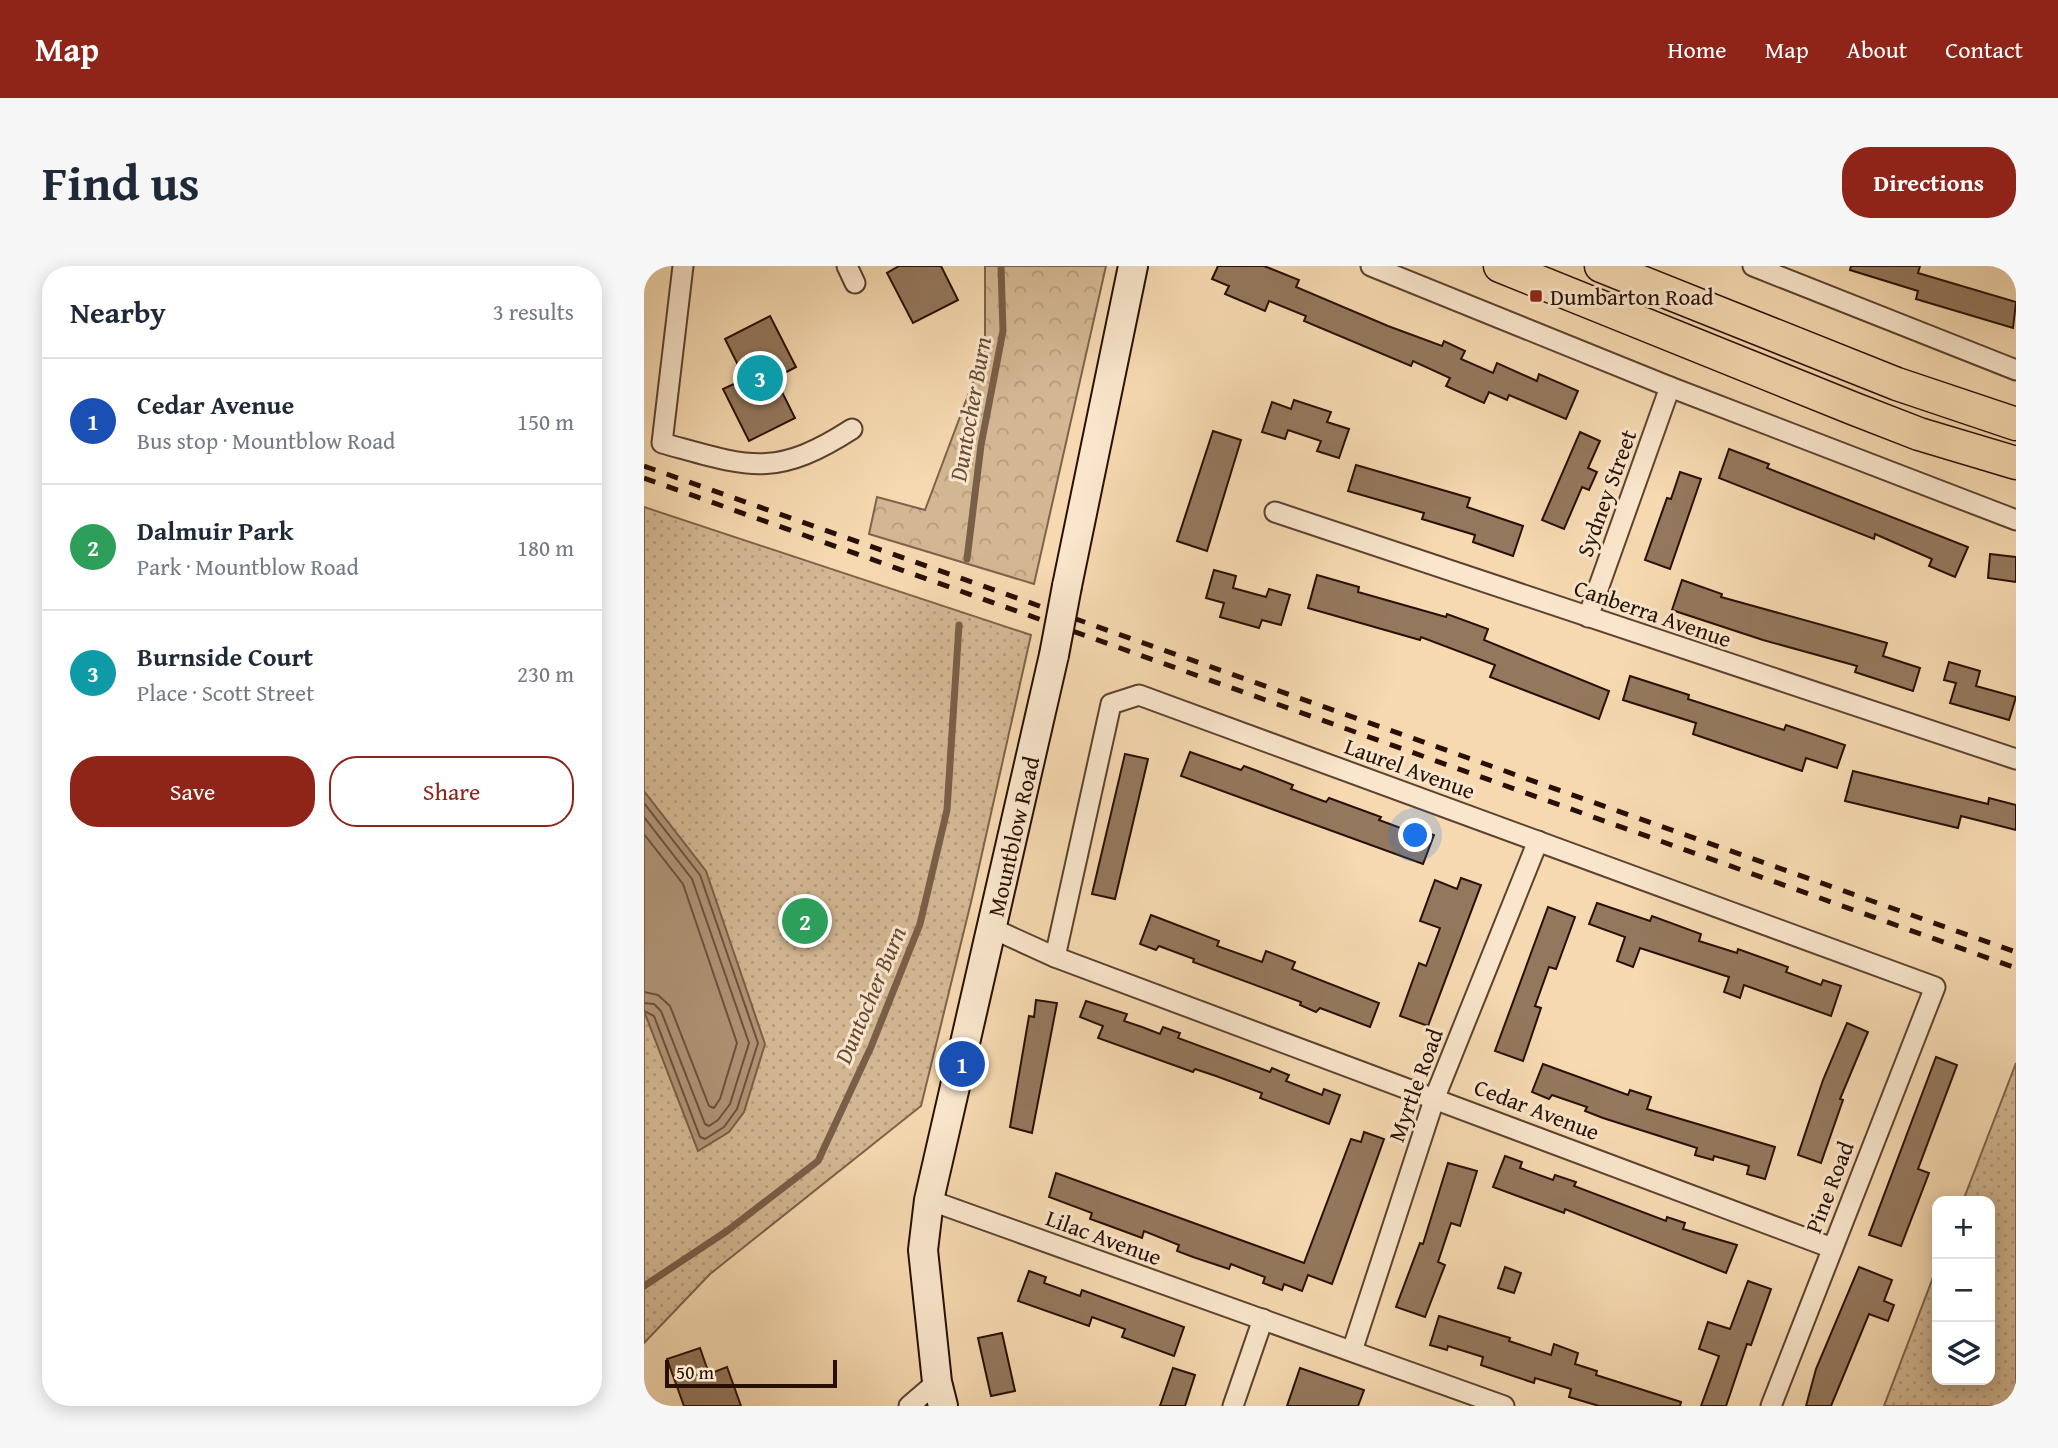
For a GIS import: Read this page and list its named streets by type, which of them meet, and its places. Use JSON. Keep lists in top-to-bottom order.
{
  "streets": {
    "street": [
      "Sydney Street",
      "Canberra Avenue",
      "Laurel Avenue",
      "Mountblow Road",
      "Myrtle Road",
      "Cedar Avenue",
      "Pine Road",
      "Lilac Avenue"
    ]
  },
  "crossings": [
    ["Sydney Street", "Canberra Avenue"],
    ["Laurel Avenue", "Myrtle Road"],
    ["Laurel Avenue", "Cedar Avenue"],
    ["Laurel Avenue", "Pine Road"],
    ["Mountblow Road", "Cedar Avenue"],
    ["Mountblow Road", "Lilac Avenue"],
    ["Myrtle Road", "Cedar Avenue"],
    ["Myrtle Road", "Lilac Avenue"],
    ["Cedar Avenue", "Pine Road"]
  ],
  "water": ["Duntocher Burn"],
  "places": {
    "transit": ["Dumbarton Road"]
  },
  "scale_bar": "50 m",
  "page": {
    "header": "Map",
    "nav": [
      "Home",
      "Map",
      "About",
      "Contact"
    ],
    "title": "Find us",
    "buttons": [
      "Directions",
      ["Save", "Share"]
    ],
    "heading": ["Nearby", "3 results"],
    "pins": ["3", "2", "1"],
    "list": [
      {
        "mark": "1",
        "name": "Cedar Avenue",
        "note": "Bus stop · Mountblow Road",
        "value": "150 m"
      },
      {
        "mark": "2",
        "name": "Dalmuir Park",
        "note": "Park · Mountblow Road",
        "value": "180 m"
      },
      {
        "mark": "3",
        "name": "Burnside Court",
        "note": "Place · Scott Street",
        "value": "230 m"
      }
    ],
    "map_buttons": ["+", "−"],
    "scale": "50 m"
  }
}
